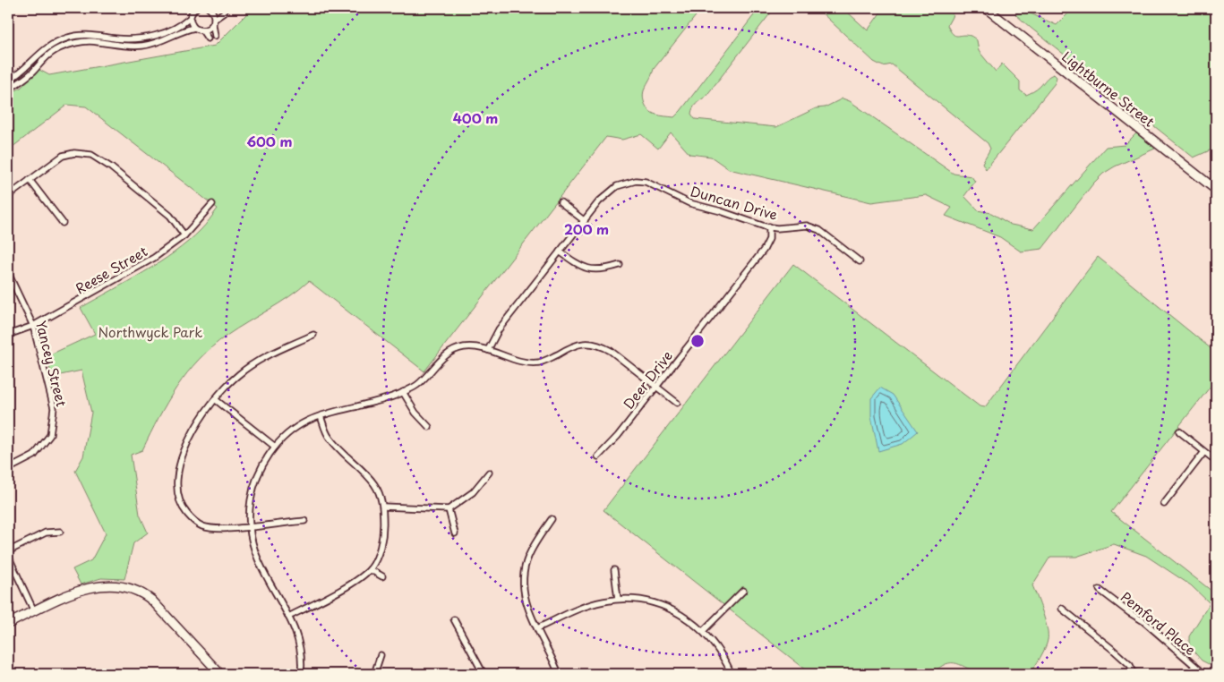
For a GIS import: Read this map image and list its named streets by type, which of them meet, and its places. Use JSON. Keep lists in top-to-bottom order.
{
  "streets": {
    "main road": ["Lightburne Street"],
    "street": [
      "Duncan Drive",
      "Reese Street",
      "Yancey Street",
      "Deer Drive",
      "Pemford Place"
    ]
  },
  "crossings": [
    ["Duncan Drive", "Deer Drive"],
    ["Reese Street", "Yancey Street"]
  ],
  "parks": ["Northwyck Park"],
  "rings": ["400 m", "600 m", "200 m"]
}
